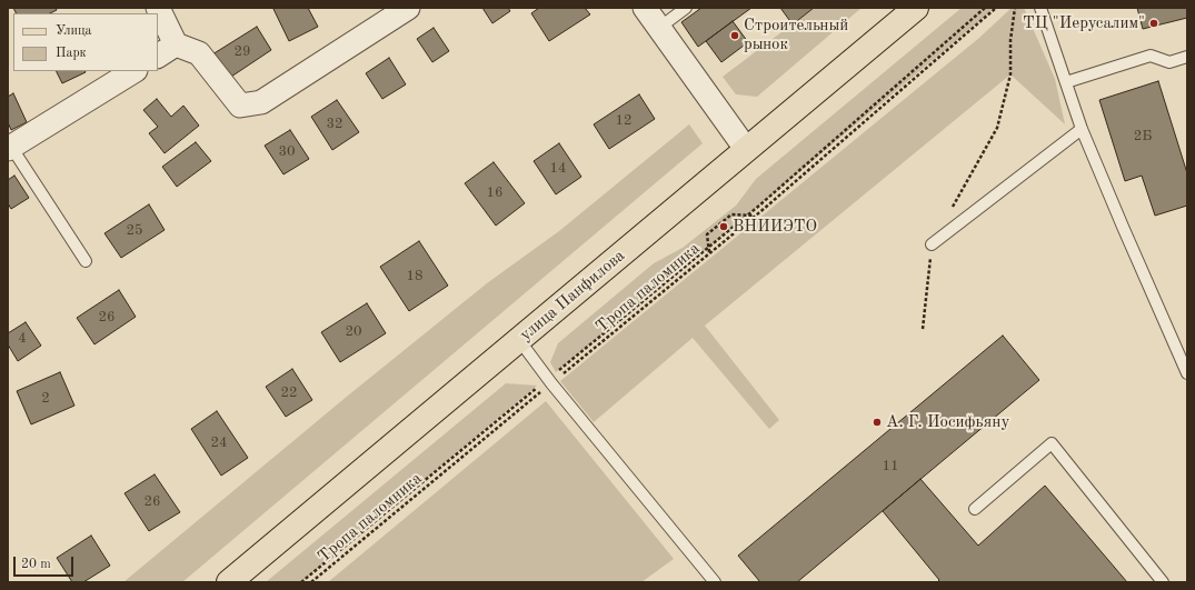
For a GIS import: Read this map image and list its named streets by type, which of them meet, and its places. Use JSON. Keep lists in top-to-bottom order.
{
  "streets": {
    "main road": ["улица Панфилова"],
    "path": ["Тропа паломника"]
  },
  "places": [
    "ТЦ \"Иерусалим\"",
    "Строительный рынок",
    "ВНИИЭТО",
    "А. Г. Иосифьяну"
  ],
  "house_numbers": [
    "29",
    "12",
    "32",
    "2Б",
    "30",
    "14",
    "16",
    "25",
    "18",
    "26",
    "20",
    "4",
    "22",
    "2",
    "24",
    "11",
    "26"
  ],
  "legend": ["Улица", "Парк"],
  "scale_bar": "20 m"
}
